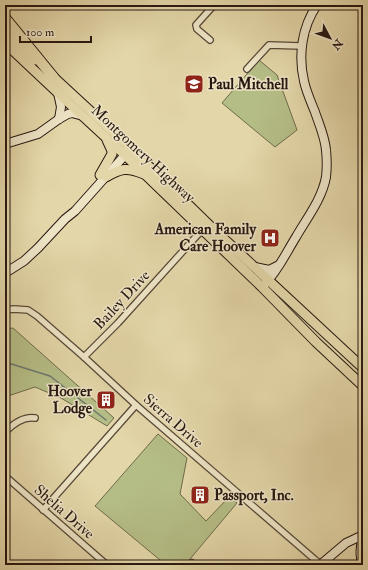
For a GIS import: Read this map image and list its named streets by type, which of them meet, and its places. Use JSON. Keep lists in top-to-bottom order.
{
  "streets": {
    "main road": ["Montgomery Highway"],
    "street": ["Bailey Drive", "Sierra Drive", "Shelia Drive"]
  },
  "crossings": [
    ["Montgomery Highway", "Bailey Drive"],
    ["Bailey Drive", "Sierra Drive"]
  ],
  "places": {
    "school or university": ["Paul Mitchell"],
    "hospital": ["American Family Care Hoover"],
    "building": ["Hoover Lodge", "Passport, Inc."]
  },
  "scale_bar": "100 m",
  "north": "bottom right"
}
